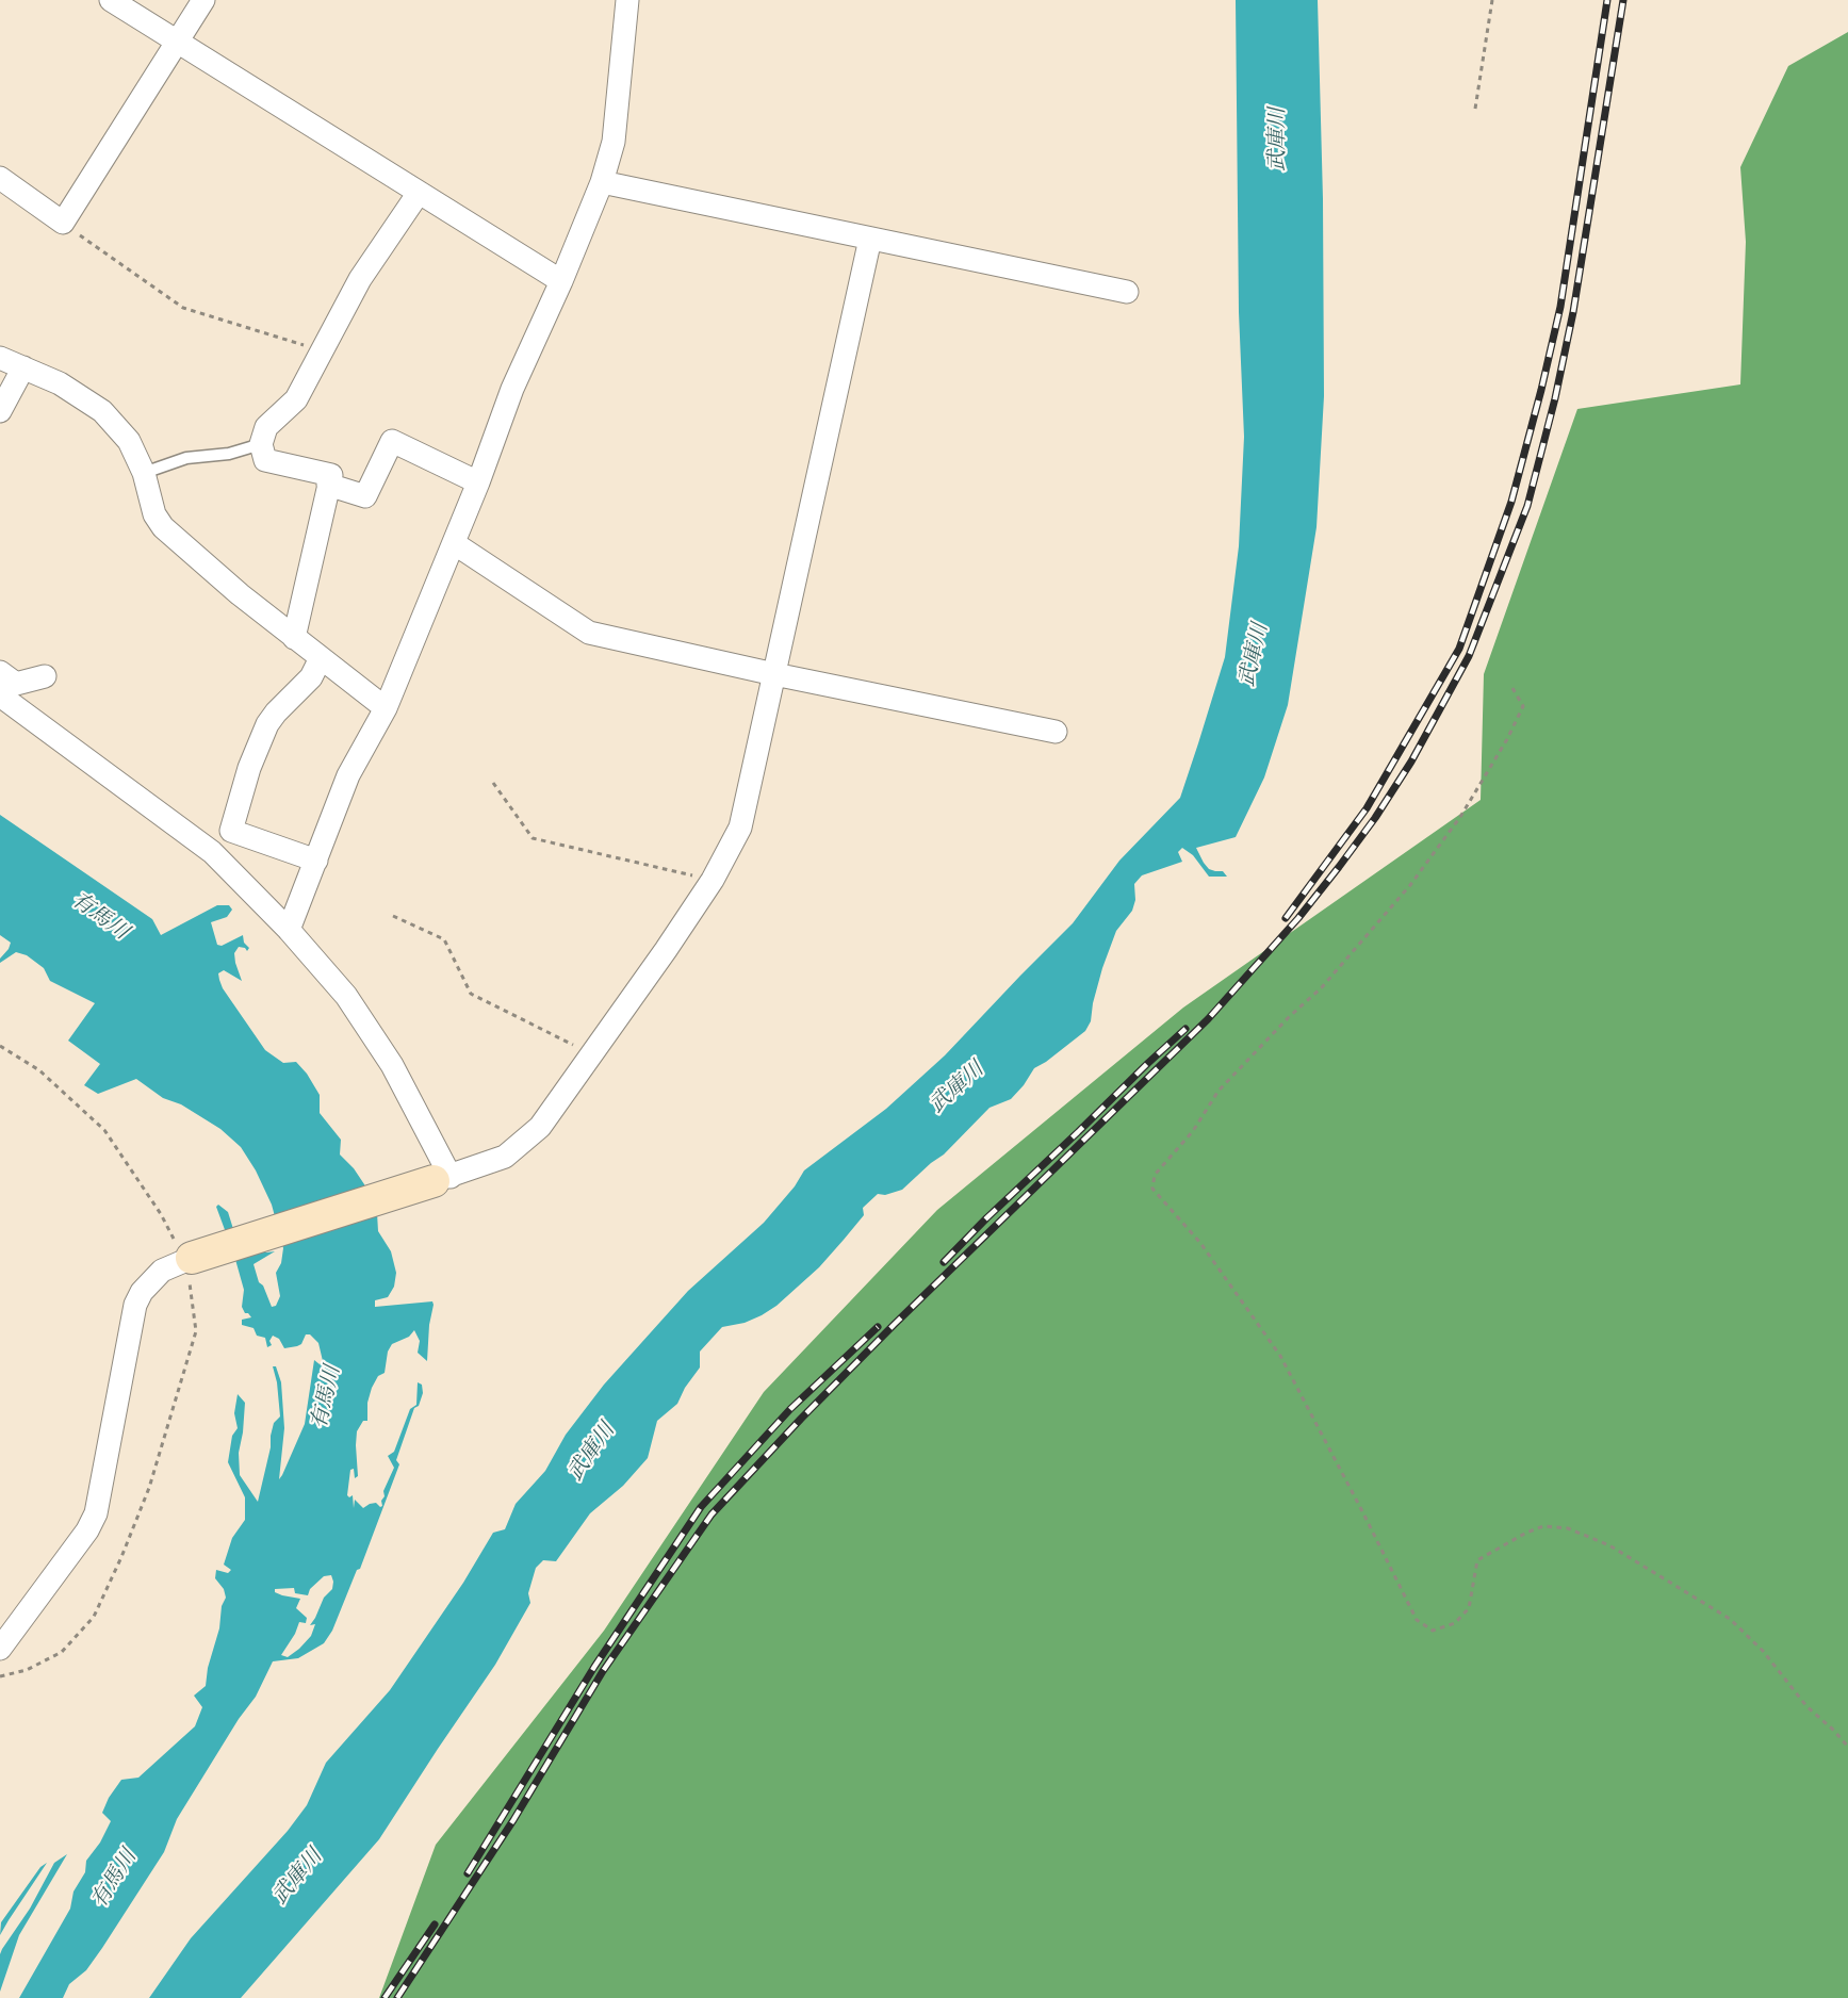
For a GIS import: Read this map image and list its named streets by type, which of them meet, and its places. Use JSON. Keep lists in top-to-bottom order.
{
  "water": ["武庫川", "有馬川"]
}
